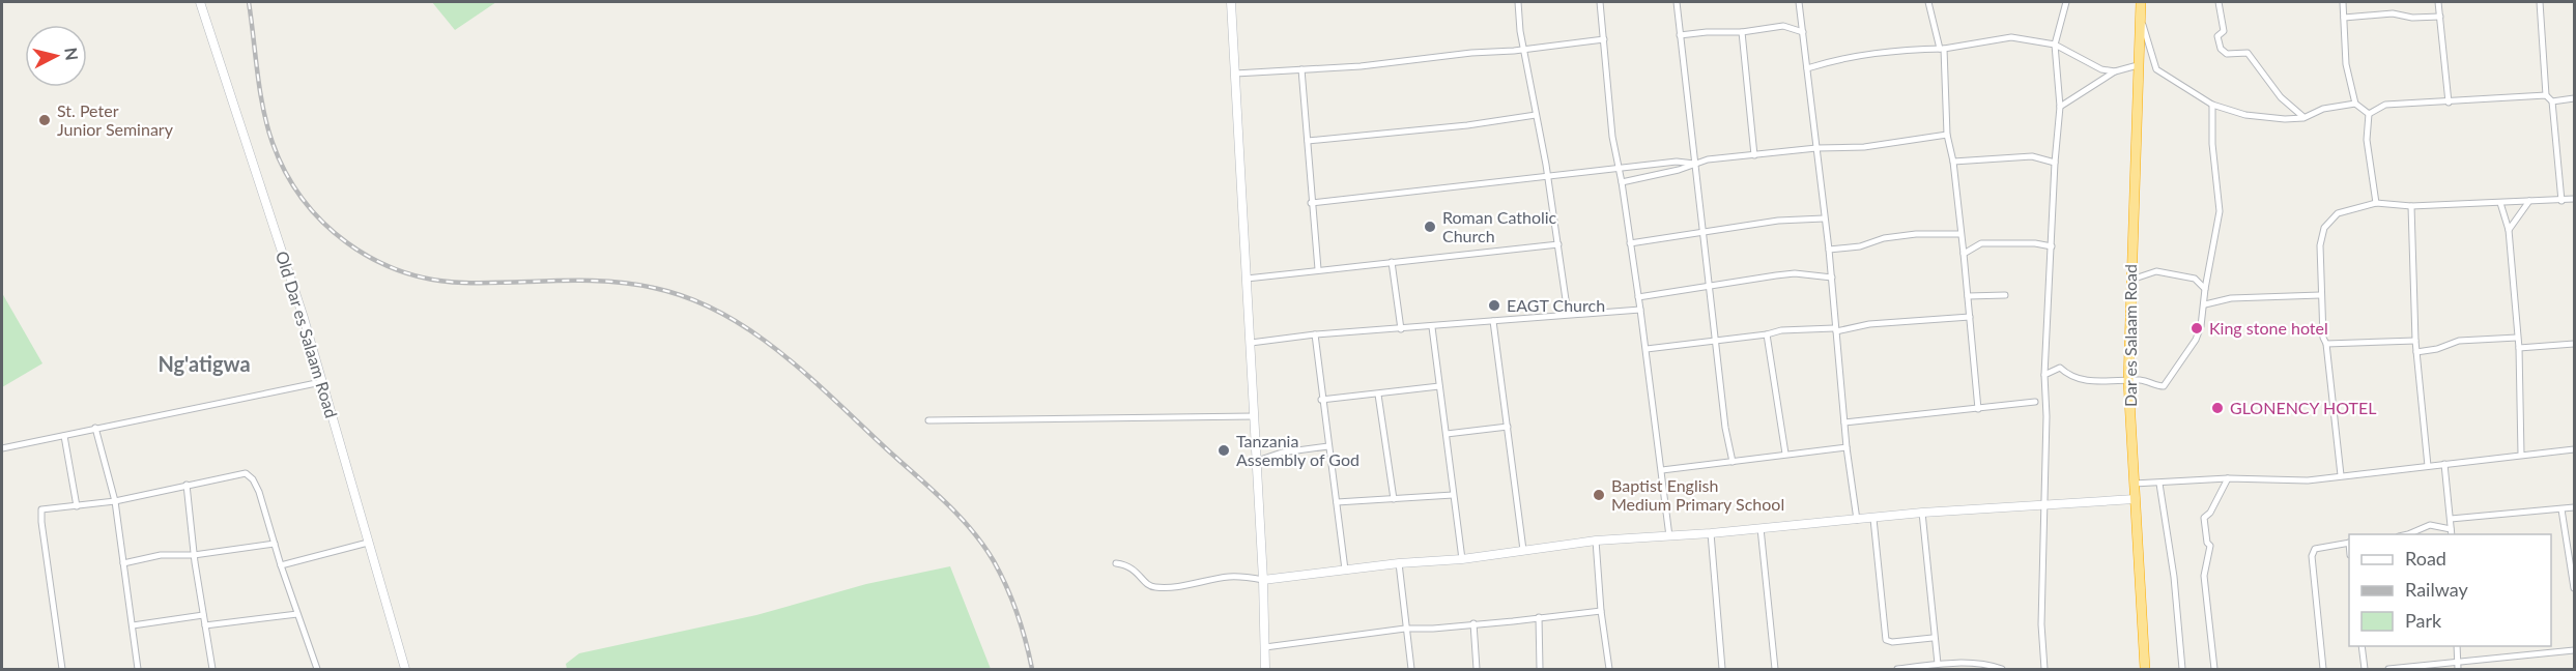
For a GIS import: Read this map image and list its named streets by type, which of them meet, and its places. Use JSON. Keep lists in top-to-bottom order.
{
  "streets": {
    "highway": ["Dar es Salaam Road"],
    "street": ["Old Dar es Salaam Road"]
  },
  "districts": ["Ng'atigwa"],
  "places": [
    "St. Peter Junior Seminary",
    "Roman Catholic Church",
    "EAGT Church",
    "King stone hotel",
    "GLONENCY HOTEL",
    "Tanzania Assembly of God",
    "Baptist English Medium Primary School"
  ],
  "legend": ["Road", "Railway", "Park"],
  "north": "right"
}
